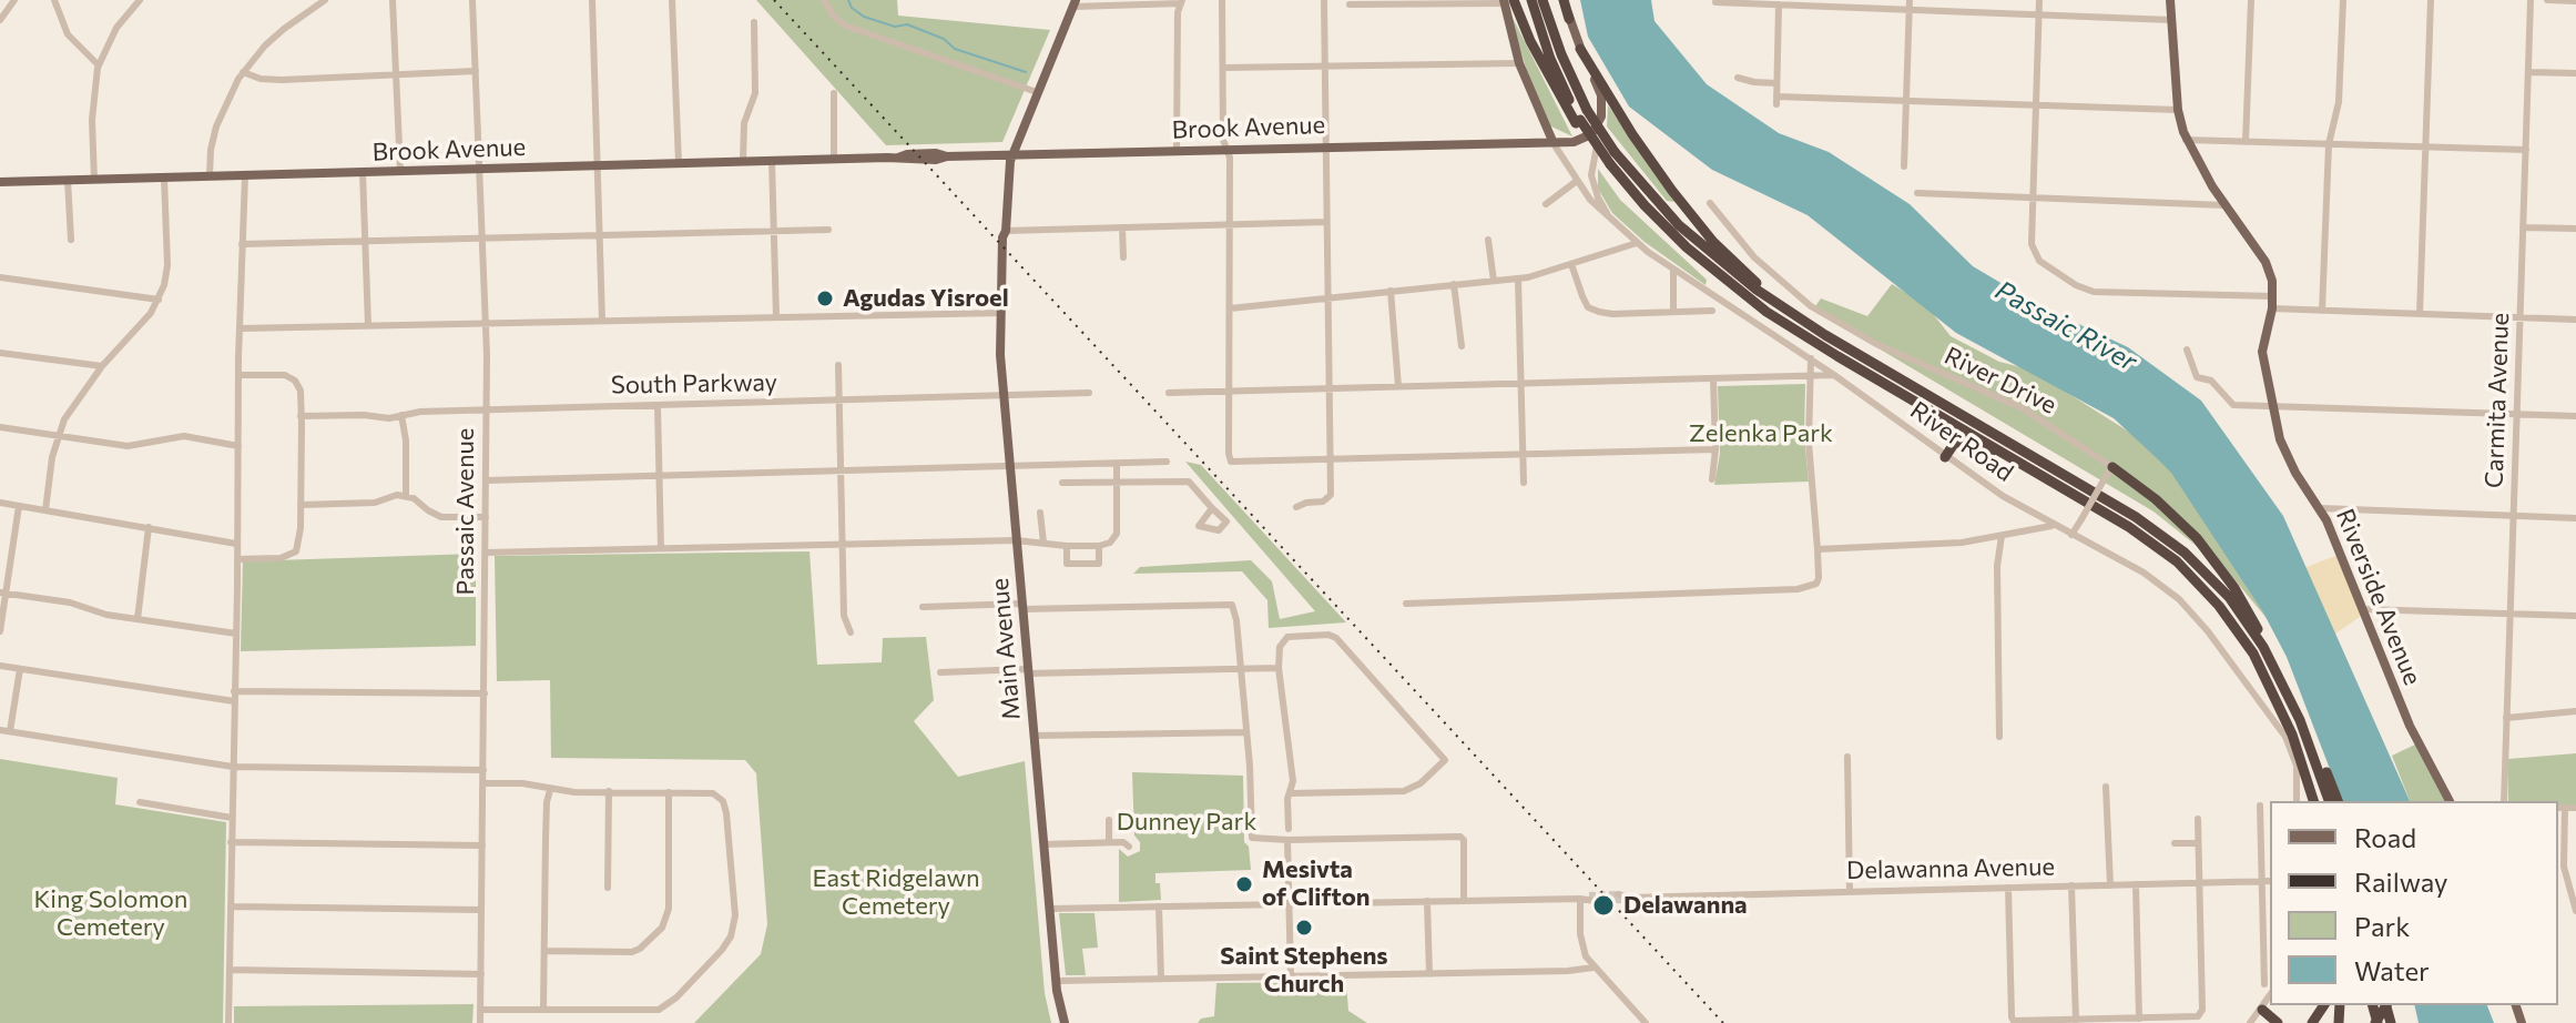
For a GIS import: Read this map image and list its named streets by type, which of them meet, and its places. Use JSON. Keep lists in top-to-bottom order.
{
  "streets": {
    "main road": ["Brook Avenue", "Riverside Avenue", "Main Avenue"],
    "street": [
      "River Drive",
      "South Parkway",
      "Carmita Avenue",
      "River Road",
      "Passaic Avenue",
      "Delawanna Avenue"
    ]
  },
  "crossings": [
    ["Brook Avenue", "River Road"],
    ["Brook Avenue", "Passaic Avenue"],
    ["Brook Avenue", "Main Avenue"],
    ["South Parkway", "Passaic Avenue"],
    ["South Parkway", "Main Avenue"]
  ],
  "water": ["Passaic River"],
  "parks": [
    "Zelenka Park",
    "Dunney Park",
    "East Ridgelawn Cemetery",
    "King Solomon Cemetery"
  ],
  "places": [
    "Agudas Yisroel",
    "Mesivta of Clifton",
    "Delawanna",
    "Saint Stephens Church"
  ],
  "legend": [
    "Road",
    "Railway",
    "Park",
    "Water"
  ]
}
